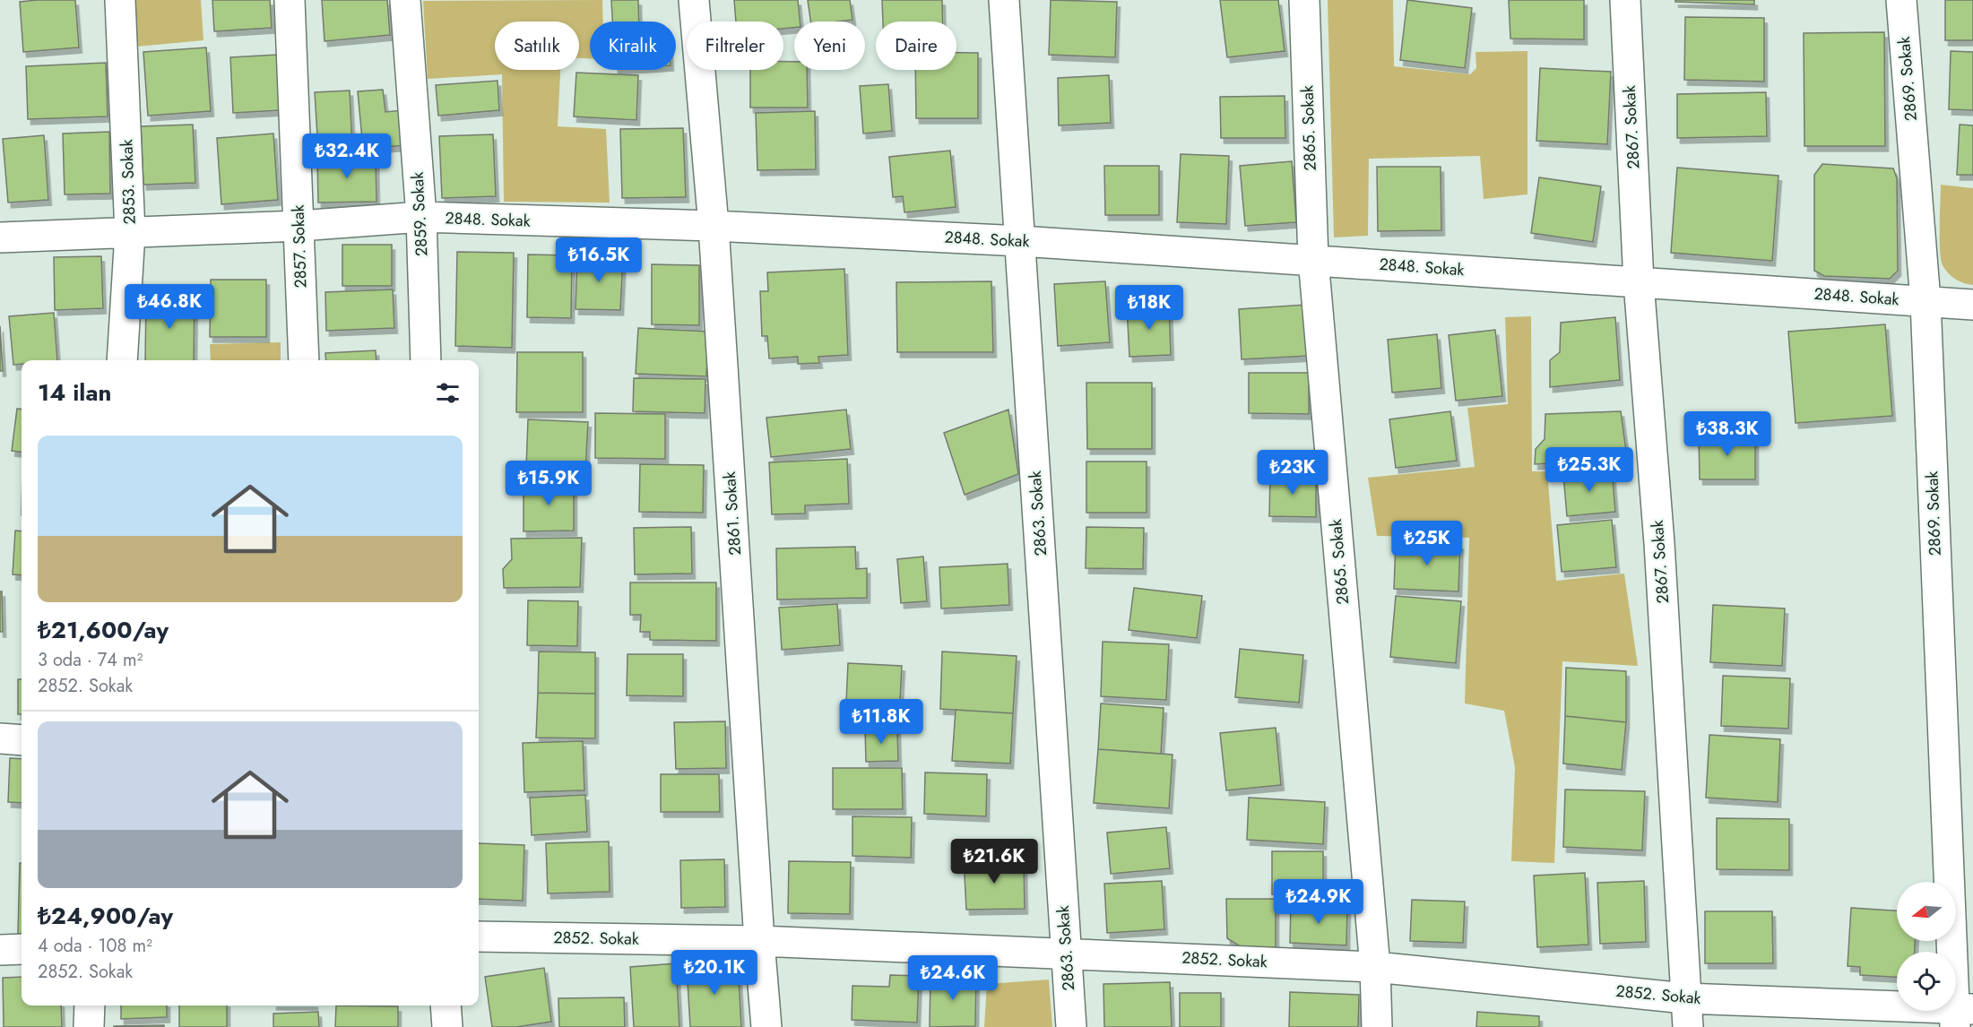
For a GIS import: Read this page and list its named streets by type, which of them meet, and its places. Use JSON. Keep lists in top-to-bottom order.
{
  "streets": {
    "street": [
      "2869. Sokak",
      "2867. Sokak",
      "2865. Sokak",
      "2853. Sokak",
      "2859. Sokak",
      "2848. Sokak",
      "2857. Sokak",
      "2861. Sokak",
      "2863. Sokak",
      "2852. Sokak"
    ]
  },
  "crossings": [
    ["2869. Sokak", "2848. Sokak"],
    ["2869. Sokak", "2852. Sokak"],
    ["2867. Sokak", "2848. Sokak"],
    ["2867. Sokak", "2852. Sokak"],
    ["2865. Sokak", "2848. Sokak"],
    ["2865. Sokak", "2852. Sokak"],
    ["2853. Sokak", "2848. Sokak"],
    ["2859. Sokak", "2848. Sokak"],
    ["2848. Sokak", "2857. Sokak"],
    ["2848. Sokak", "2861. Sokak"],
    ["2848. Sokak", "2863. Sokak"],
    ["2861. Sokak", "2852. Sokak"],
    ["2863. Sokak", "2852. Sokak"]
  ],
  "north": "left",
  "page": {
    "chip": [
      "Satılık",
      "Kiralık",
      "Filtreler",
      "Yeni",
      "Daire"
    ],
    "price": [
      "₺32.4K",
      "₺16.5K",
      "₺46.8K",
      "₺18K",
      "₺38.3K",
      "₺25.3K",
      "₺23K",
      "₺15.9K",
      "₺25K",
      "₺11.8K",
      "₺21.6K",
      "₺24.9K",
      "₺20.1K",
      "₺24.6K"
    ],
    "heading": "14 ilan",
    "list": [
      {
        "name": "₺21,600/ay",
        "note": "3 oda · 74 m² · 2852. Sokak"
      },
      {
        "name": "₺24,900/ay",
        "note": "4 oda · 108 m² · 2852. Sokak"
      }
    ]
  }
}
